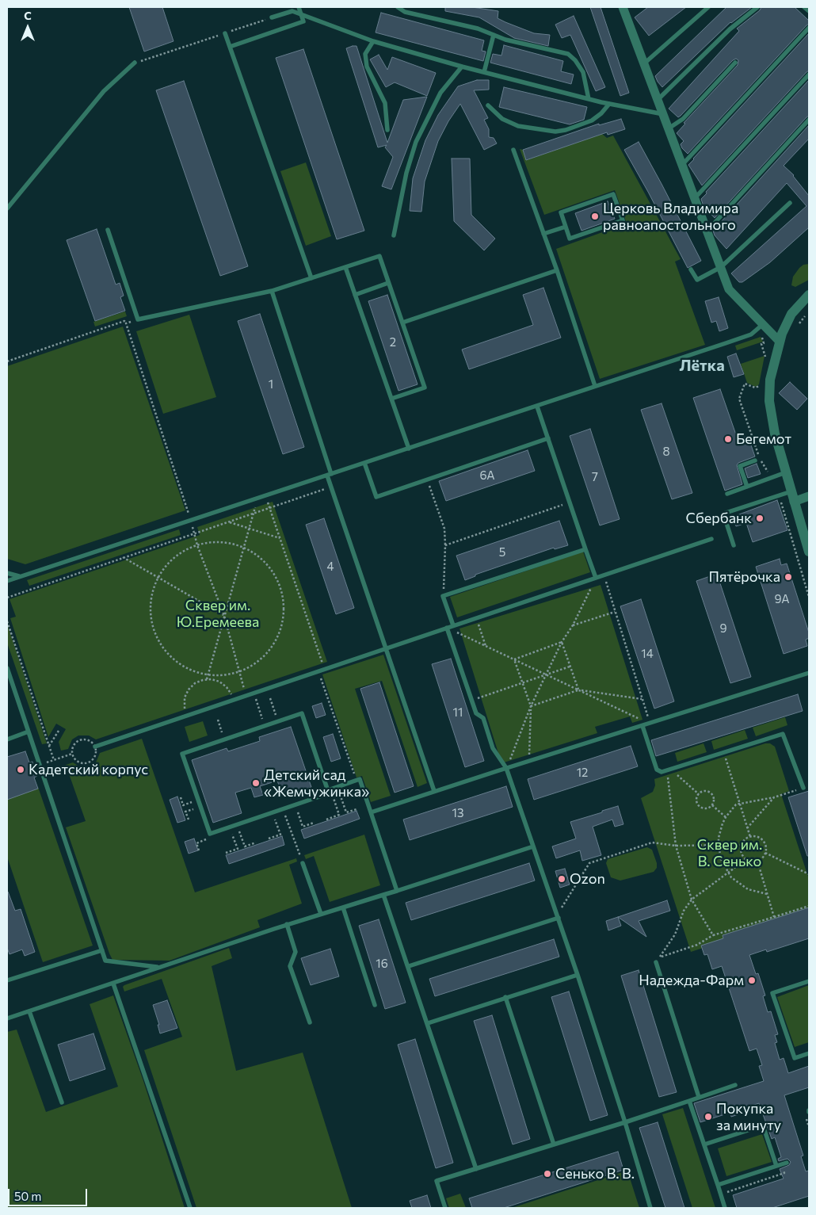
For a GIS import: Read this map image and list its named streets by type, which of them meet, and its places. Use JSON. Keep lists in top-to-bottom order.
{
  "districts": ["Лётка"],
  "parks": ["Сквер им. Ю.Еремеева", "Сквер им. В. Сенько"],
  "places": [
    "Церковь Владимира равноапостольного",
    "Бегемот",
    "Сбербанк",
    "Пятёрочка",
    "Кадетский корпус",
    "Детский сад «Жемчужинка»",
    "Ozon",
    "Надежда-Фарм",
    "Покупка за минуту",
    "Сенько В. В."
  ],
  "house_numbers": [
    "2",
    "1",
    "8",
    "6А",
    "7",
    "5",
    "4",
    "9А",
    "9",
    "14",
    "11",
    "12",
    "13",
    "16"
  ],
  "scale_bar": "50 m",
  "north": "top"
}
